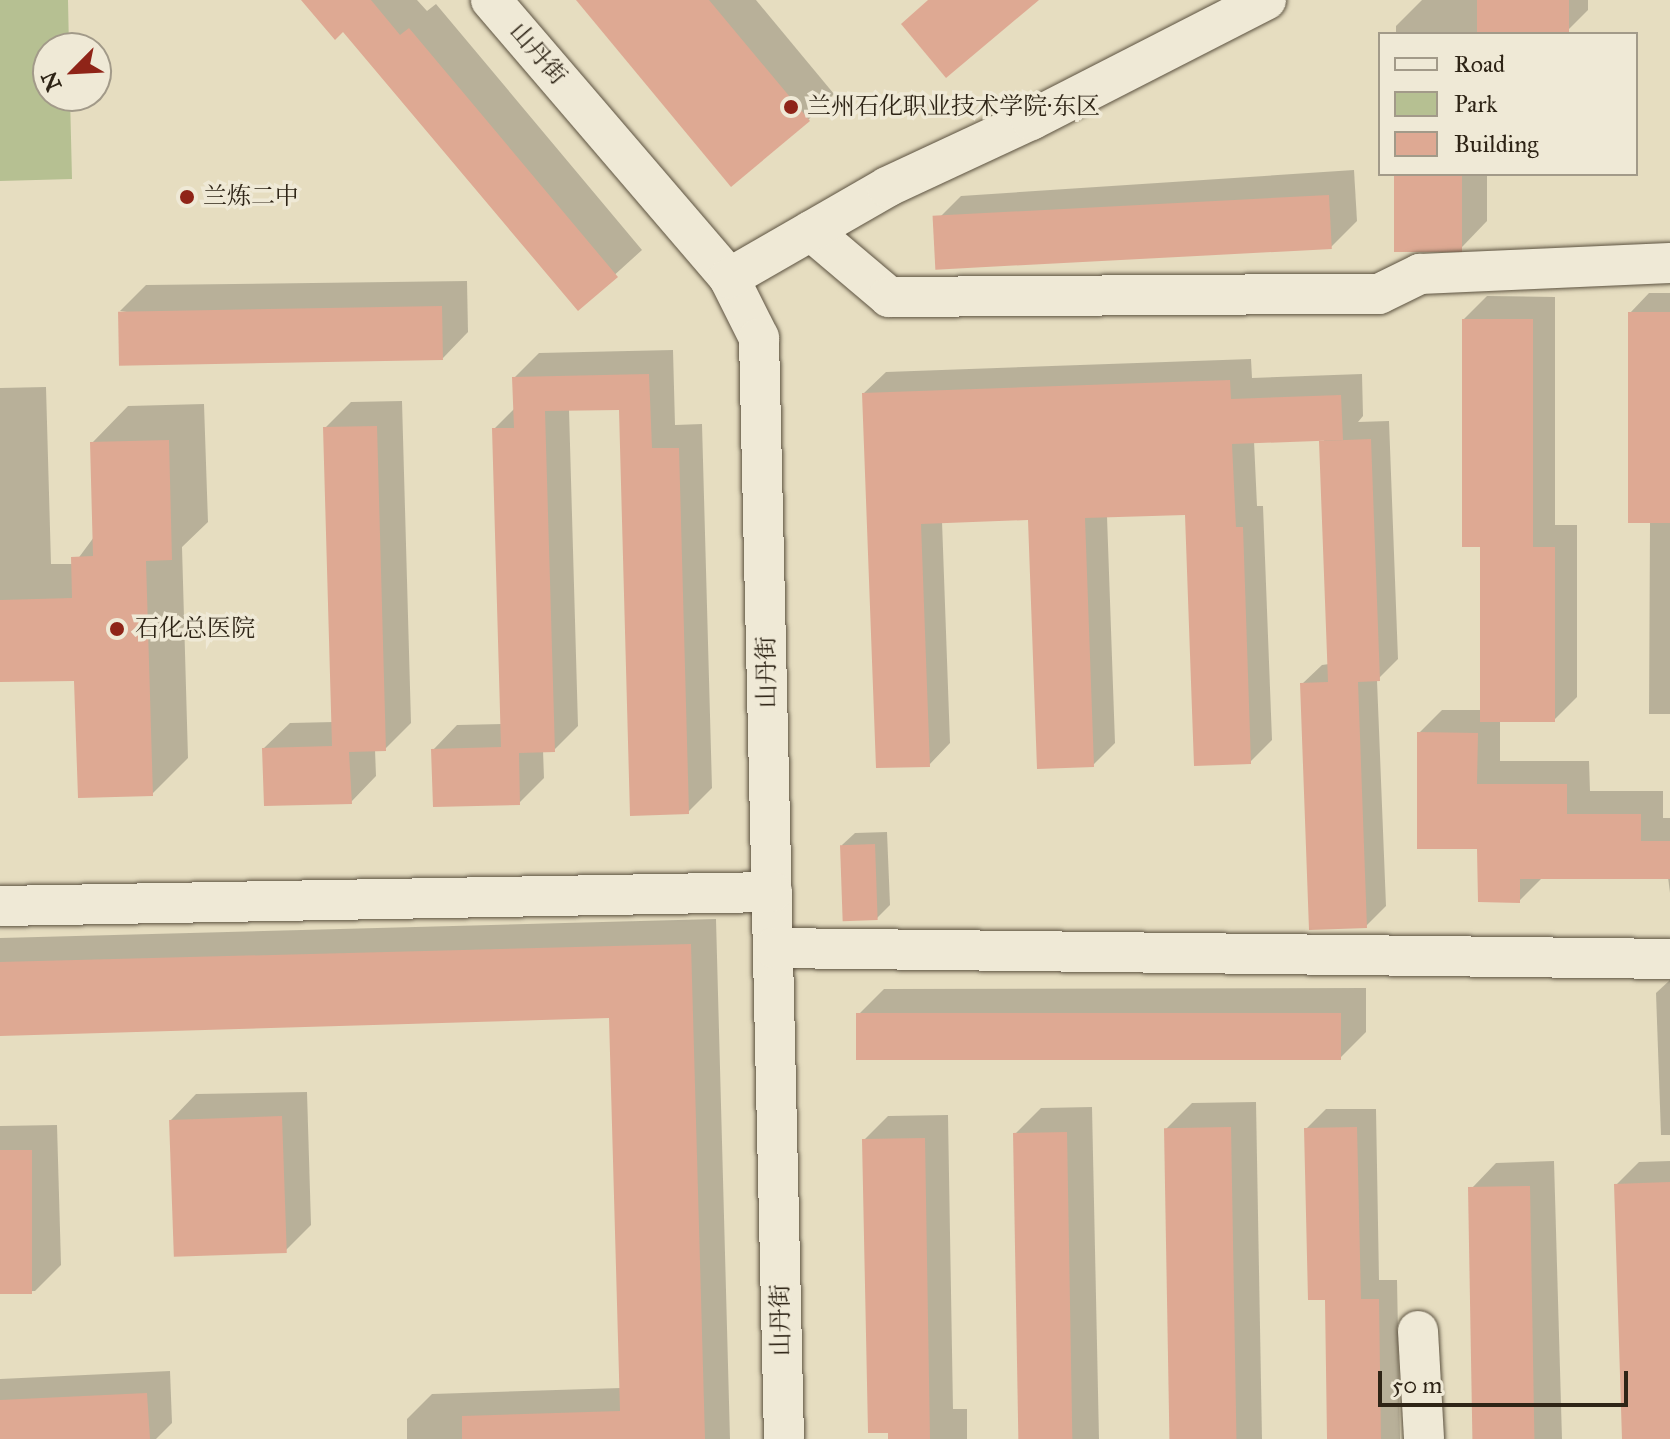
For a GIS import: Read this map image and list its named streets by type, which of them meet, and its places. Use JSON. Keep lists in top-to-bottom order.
{
  "streets": {
    "street": ["山丹街"]
  },
  "places": ["兰州石化职业技术学院·东区", "兰炼二中", "石化总医院"],
  "legend": ["Road", "Park", "Building"],
  "scale_bar": "50 m",
  "north": "bottom left"
}
